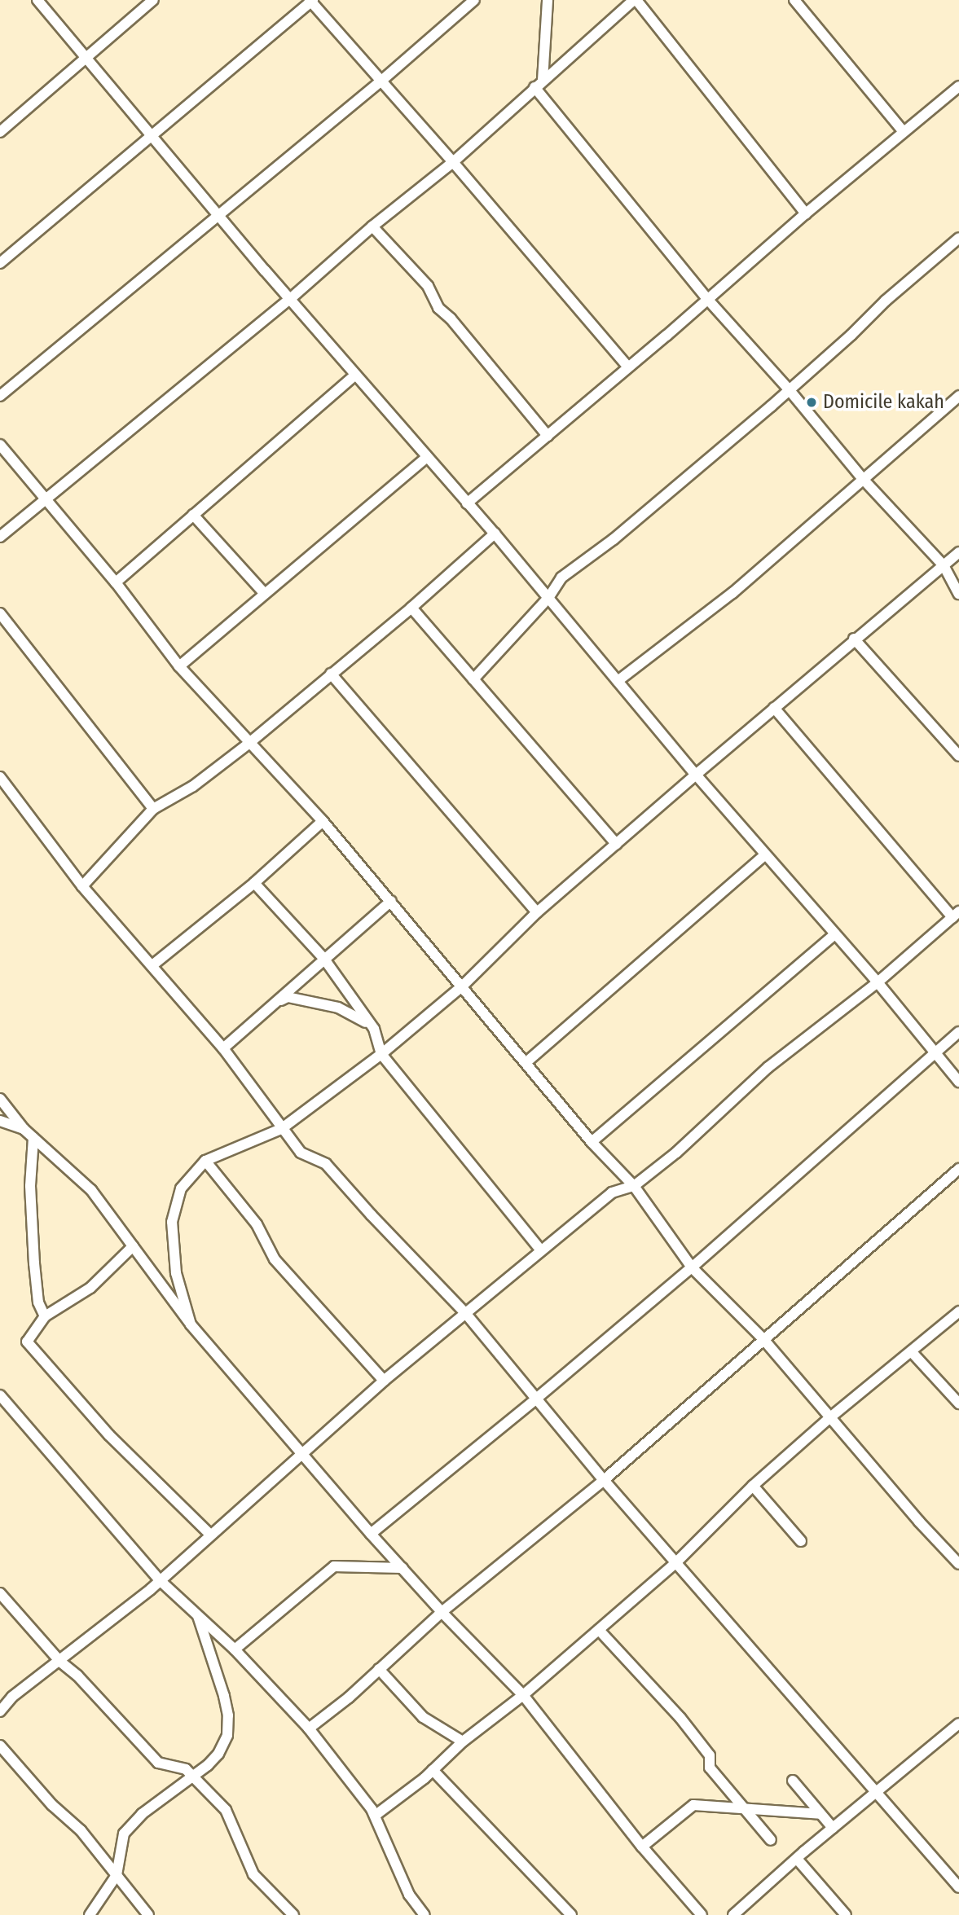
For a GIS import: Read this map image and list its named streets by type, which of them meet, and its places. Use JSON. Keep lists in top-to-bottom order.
{
  "places": ["Domicile kakah"]
}
